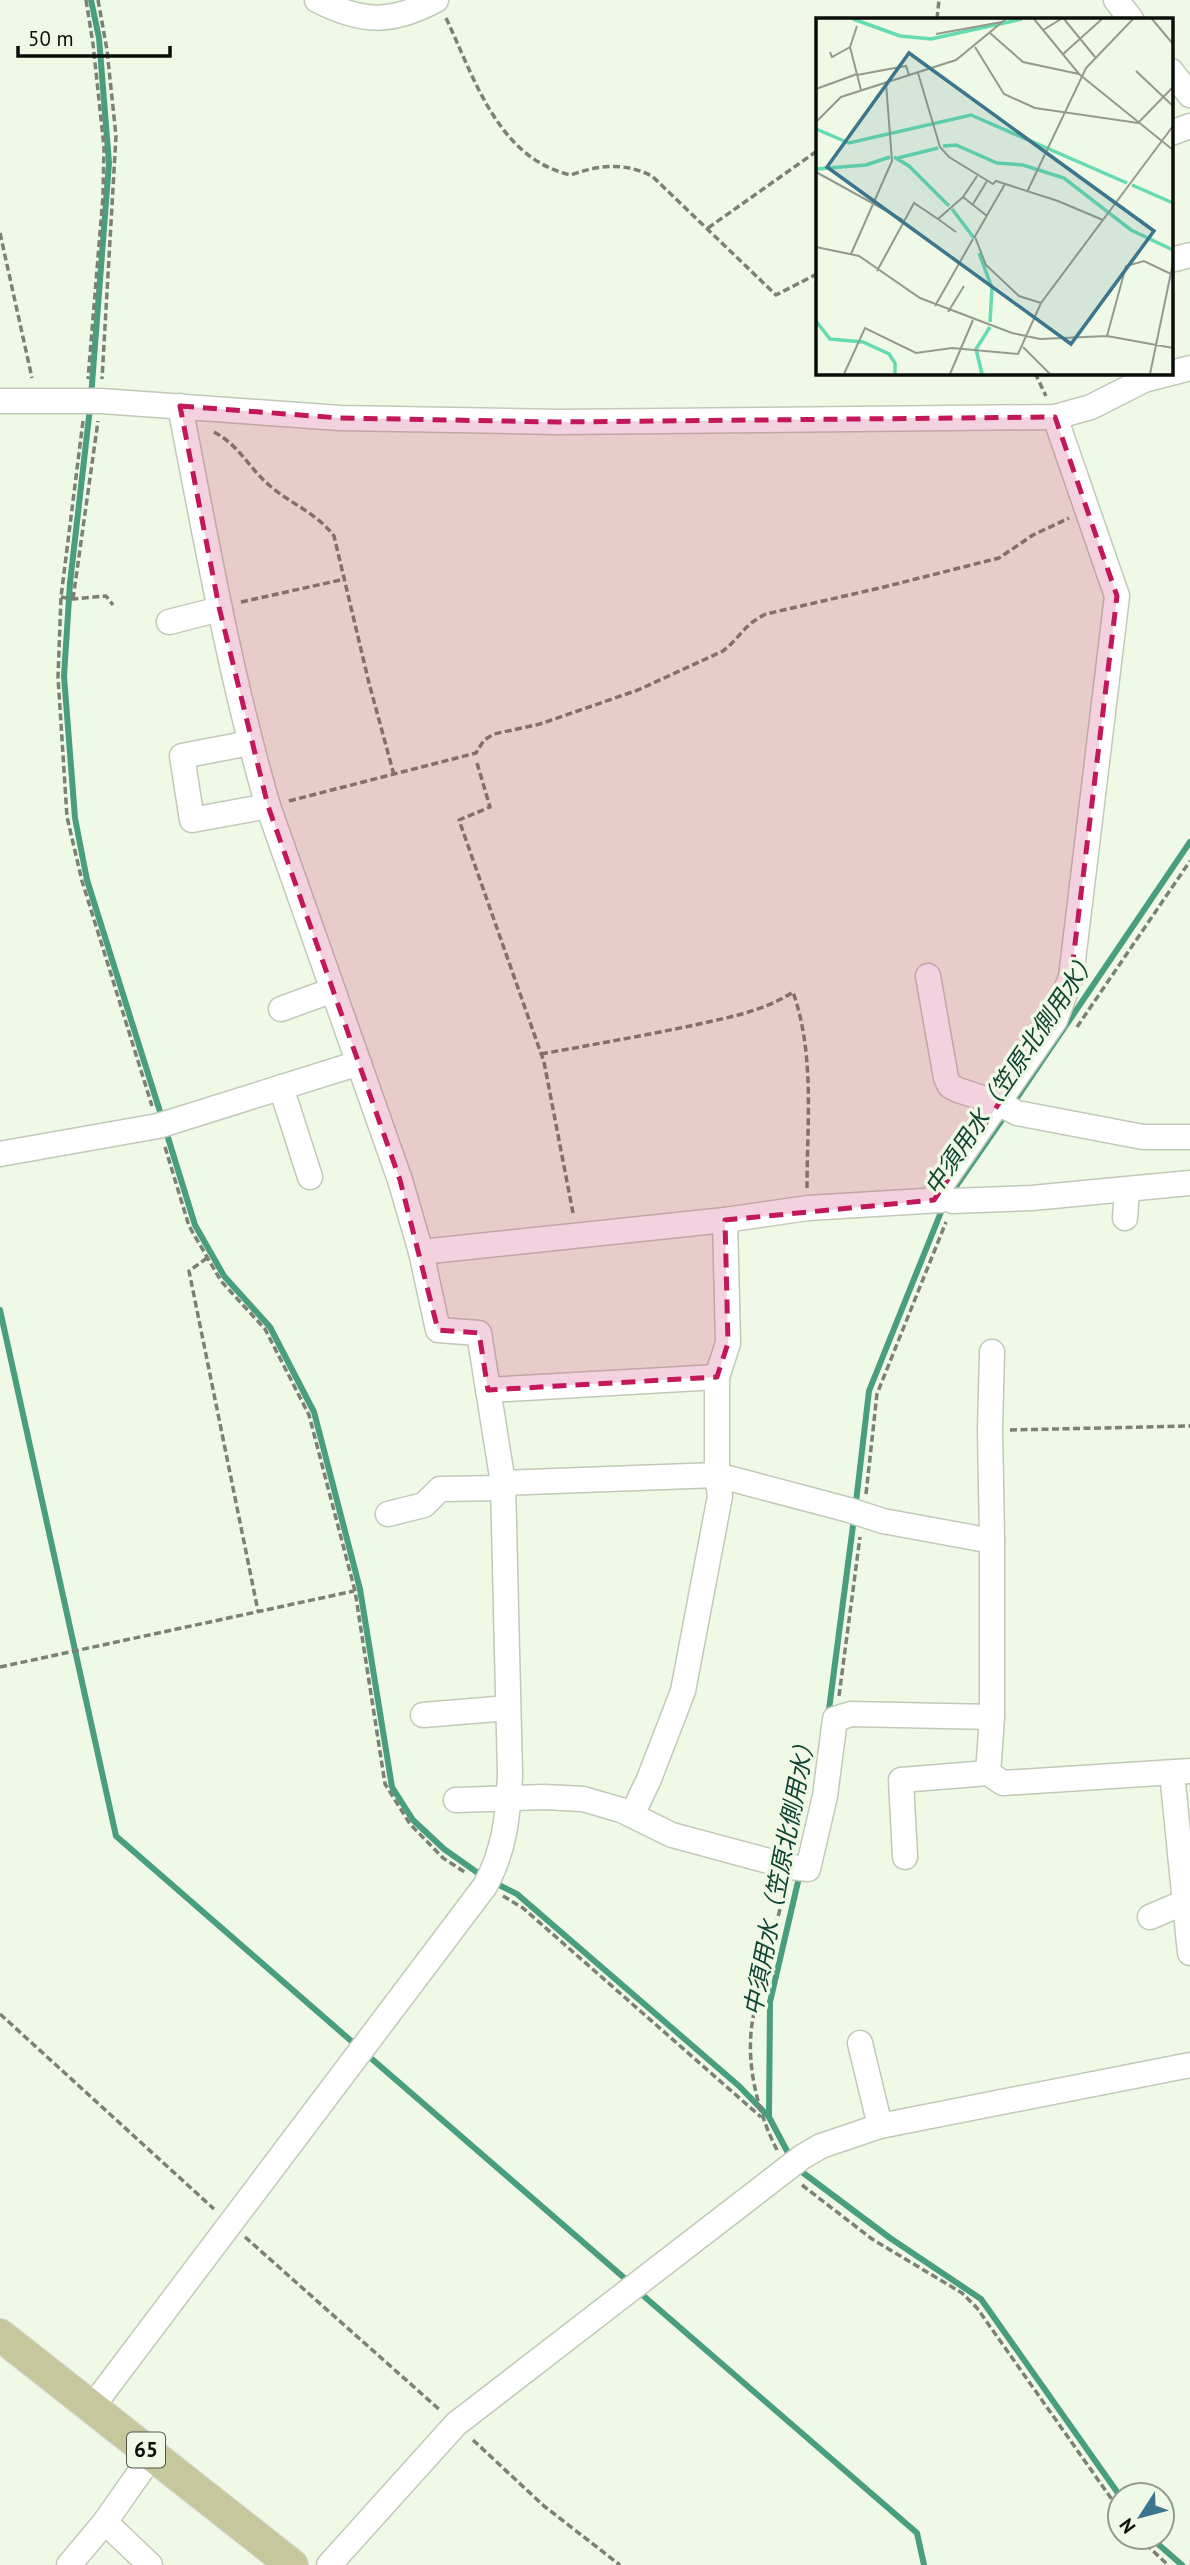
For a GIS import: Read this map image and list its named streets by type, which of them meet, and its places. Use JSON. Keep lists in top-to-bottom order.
{
  "streets": {
    "main road": ["65"]
  },
  "water": ["中須用水（笠原北側用水）"],
  "scale_bar": "50 m",
  "north": "bottom left"
}
